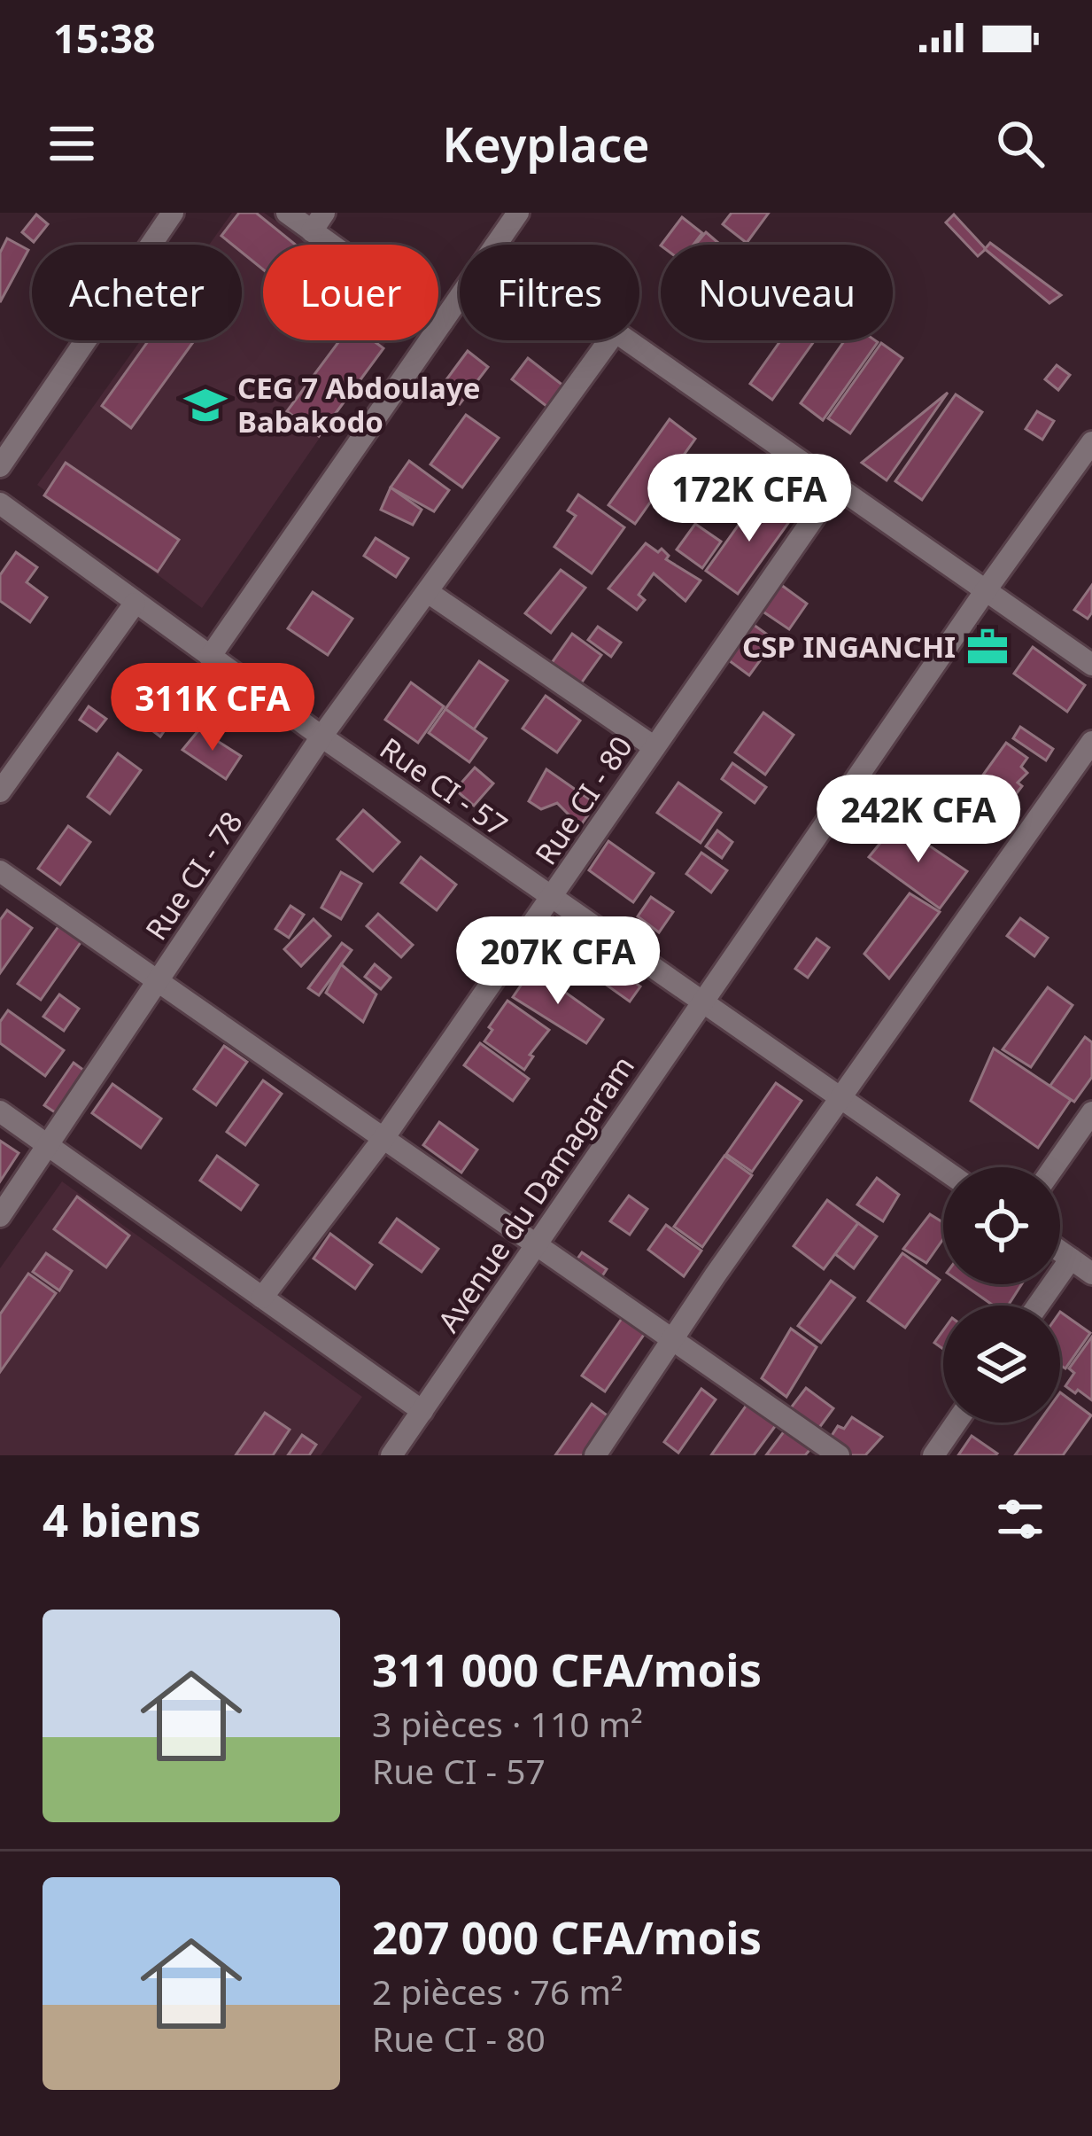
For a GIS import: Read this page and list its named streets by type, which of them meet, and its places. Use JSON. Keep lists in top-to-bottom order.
{
  "streets": {
    "street": [
      "Rue CI - 57",
      "Rue CI - 80",
      "Rue CI - 78",
      "Avenue du Damagaram"
    ]
  },
  "crossings": [
    ["Rue CI - 57", "Rue CI - 80"],
    ["Rue CI - 57", "Rue CI - 78"],
    ["Rue CI - 57", "Avenue du Damagaram"]
  ],
  "places": {
    "school or university": ["CEG 7 Abdoulaye Babakodo"],
    "office": ["CSP INGANCHI"]
  },
  "page": {
    "status": "15:38",
    "header": "Keyplace",
    "chip": [
      "Acheter",
      "Louer",
      "Filtres",
      "Nouveau"
    ],
    "price": [
      "172K CFA",
      "311K CFA",
      "242K CFA",
      "207K CFA"
    ],
    "heading": "4 biens",
    "list": [
      {
        "name": "311 000 CFA/mois",
        "note": "3 pièces · 110 m² · Rue CI - 57"
      },
      {
        "name": "207 000 CFA/mois",
        "note": "2 pièces · 76 m² · Rue CI - 80"
      }
    ]
  }
}
